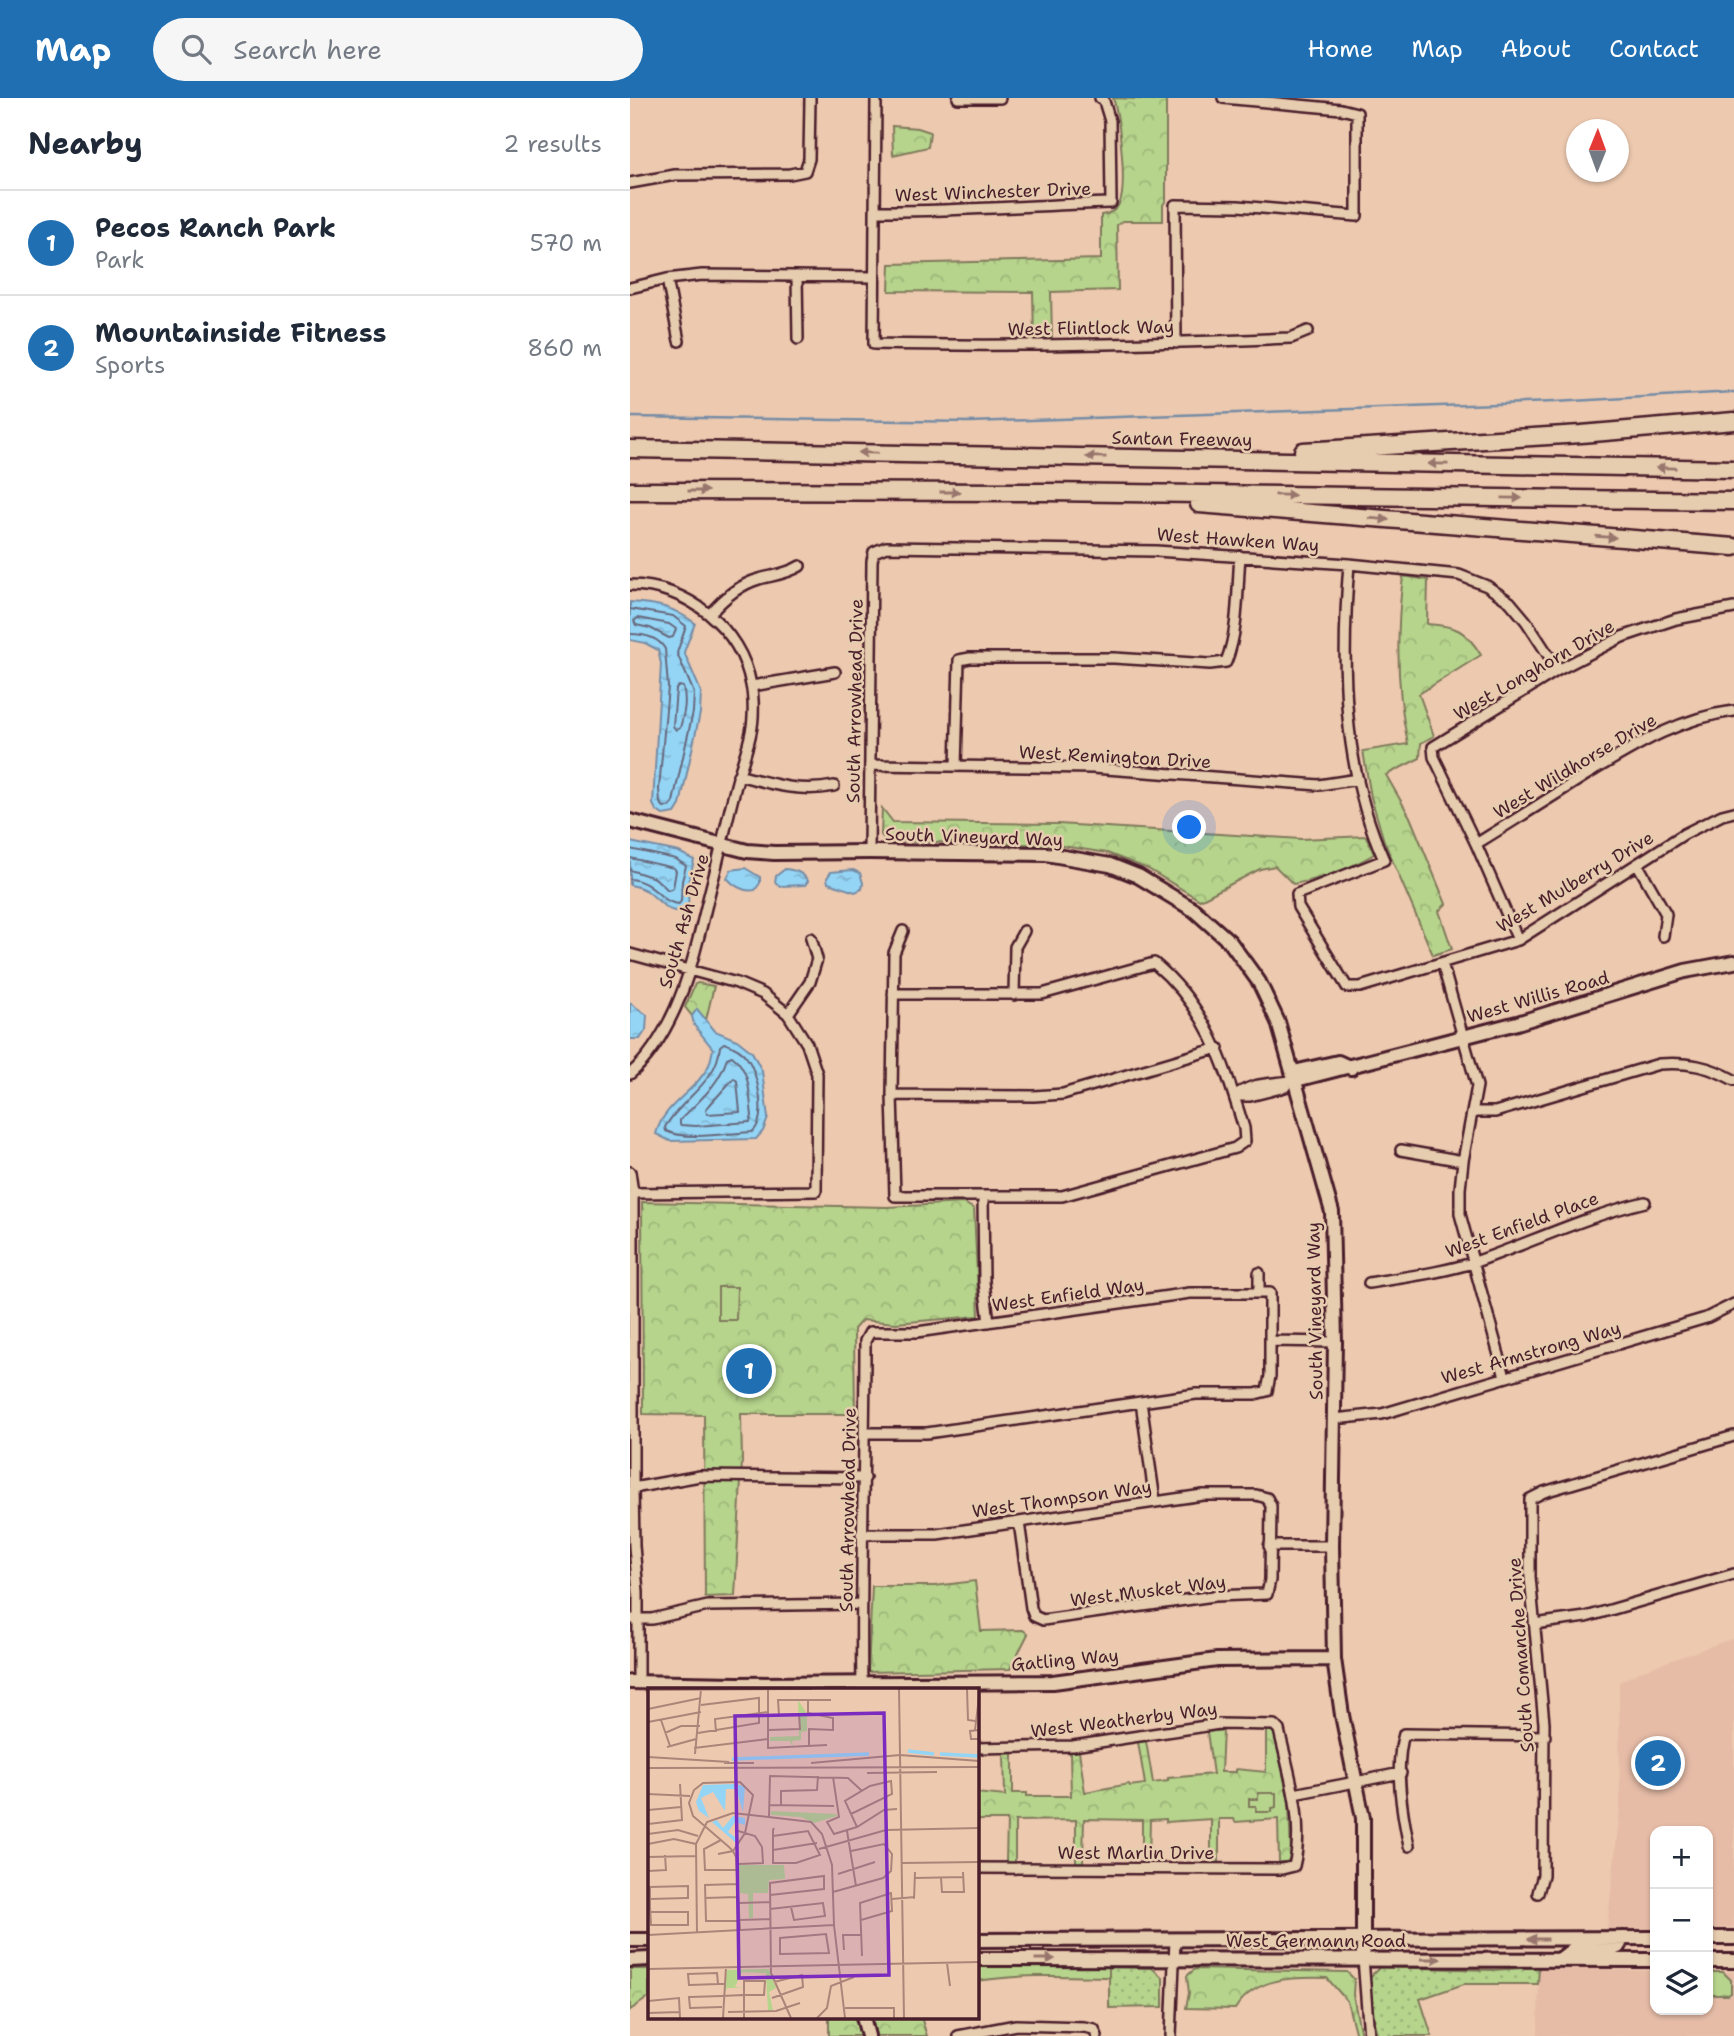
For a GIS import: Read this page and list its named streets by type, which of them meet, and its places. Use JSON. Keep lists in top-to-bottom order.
{
  "streets": {
    "highway": ["Santan Freeway"],
    "street": [
      "West Winchester Drive",
      "West Flintlock Way",
      "West Hawken Way",
      "West Longhorn Drive",
      "South Arrowhead Drive",
      "West Remington Drive",
      "West Wildhorse Drive",
      "South Vineyard Way",
      "West Mulberry Drive",
      "South Ash Drive",
      "West Willis Road",
      "West Enfield Place",
      "West Enfield Way",
      "West Armstrong Way",
      "West Thompson Way",
      "West Musket Way",
      "South Comanche Drive",
      "Gatling Way",
      "West Weatherby Way",
      "West Marlin Drive",
      "West Germann Road"
    ]
  },
  "crossings": [
    ["West Hawken Way", "West Longhorn Drive"],
    ["West Hawken Way", "South Arrowhead Drive"],
    ["West Longhorn Drive", "West Wildhorse Drive"],
    ["South Arrowhead Drive", "West Remington Drive"],
    ["South Arrowhead Drive", "South Vineyard Way"],
    ["South Arrowhead Drive", "West Enfield Way"],
    ["South Arrowhead Drive", "West Thompson Way"],
    ["South Arrowhead Drive", "Gatling Way"],
    ["West Remington Drive", "West Mulberry Drive"],
    ["South Vineyard Way", "West Willis Road"],
    ["South Vineyard Way", "West Armstrong Way"],
    ["South Vineyard Way", "Gatling Way"],
    ["South Vineyard Way", "West Germann Road"],
    ["West Thompson Way", "West Musket Way"],
    ["West Weatherby Way", "West Marlin Drive"]
  ],
  "north": "top",
  "page": {
    "header": "Map",
    "search": "Search here",
    "nav": [
      "Home",
      "Map",
      "About",
      "Contact"
    ],
    "heading": ["Nearby", "2 results"],
    "list": [
      {
        "mark": "1",
        "name": "Pecos Ranch Park",
        "note": "Park",
        "value": "570 m"
      },
      {
        "mark": "2",
        "name": "Mountainside Fitness",
        "note": "Sports",
        "value": "860 m"
      }
    ],
    "pins": ["1", "2"],
    "map_buttons": ["+", "−"]
  }
}
